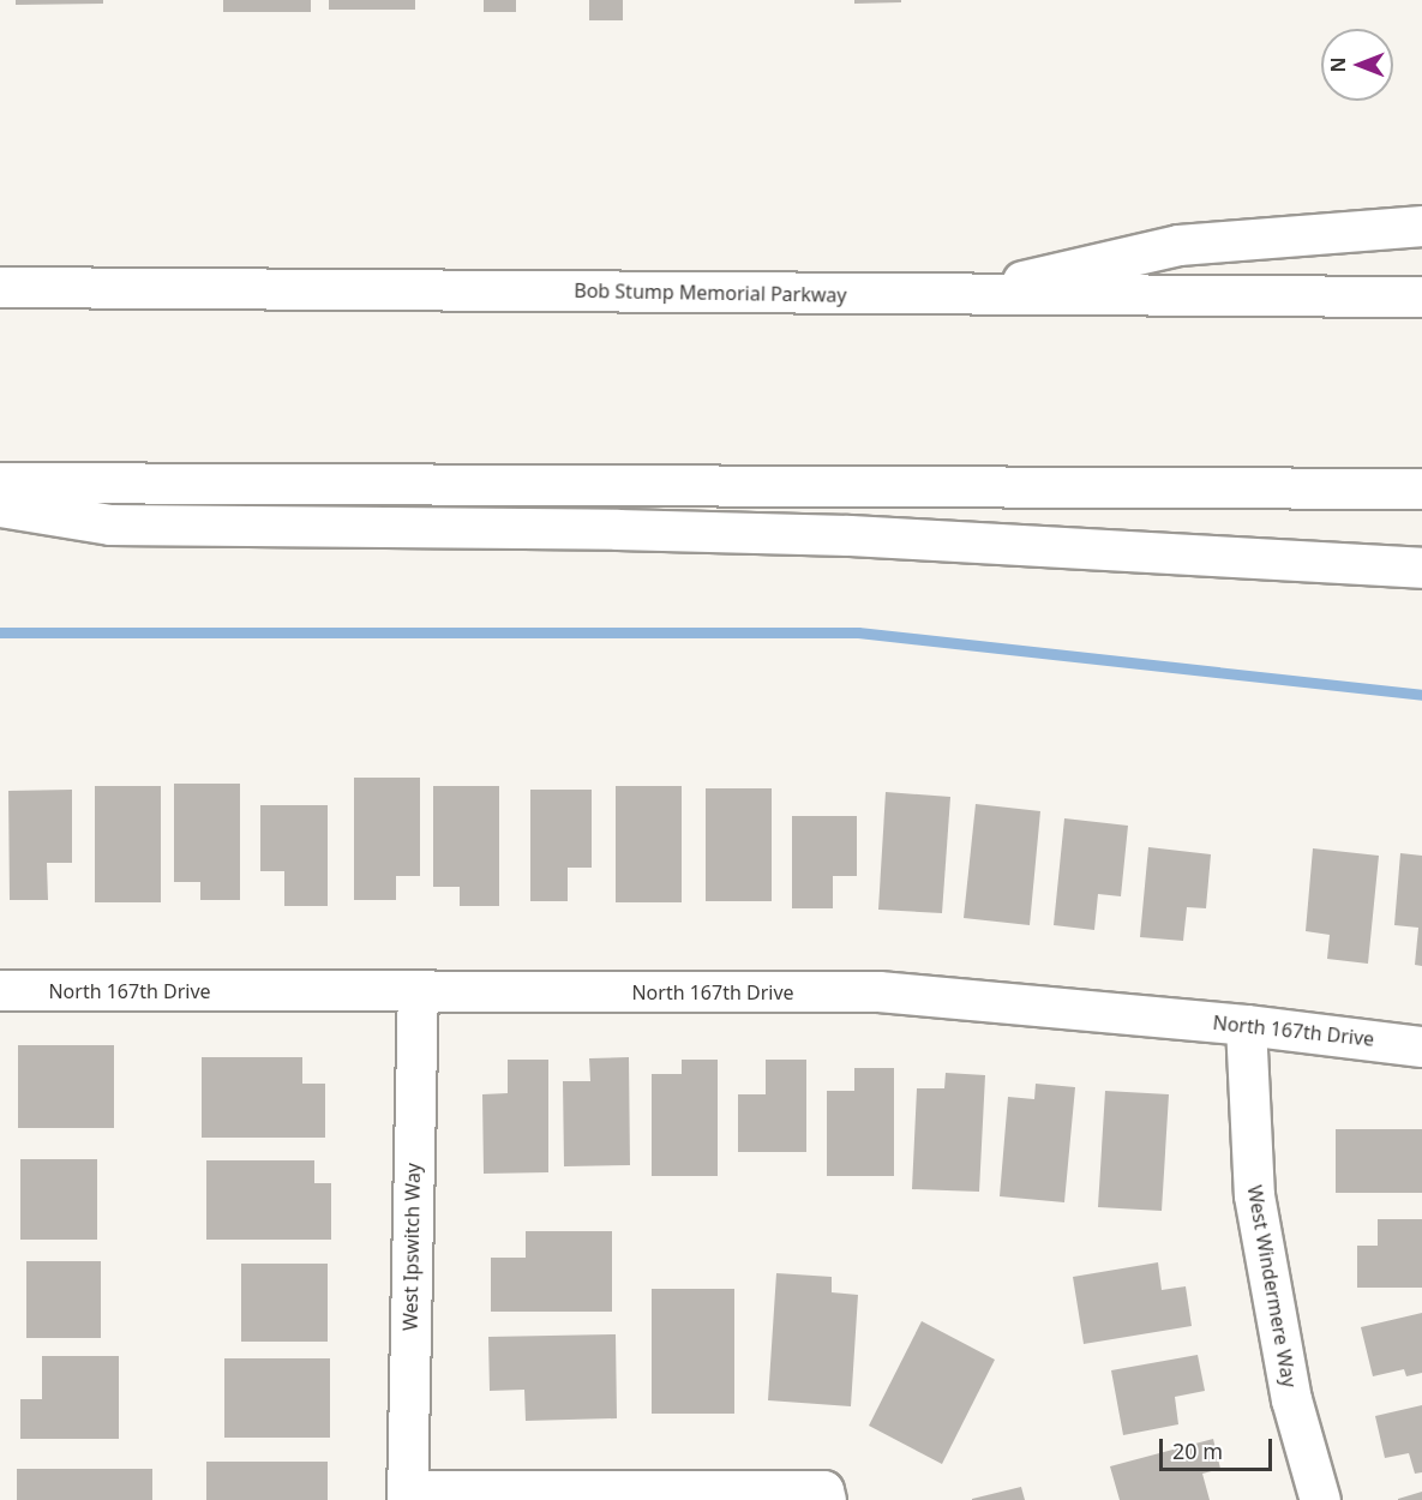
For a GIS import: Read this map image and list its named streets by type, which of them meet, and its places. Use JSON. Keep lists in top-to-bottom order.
{
  "streets": {
    "main road": [
      "Bob Stump Memorial Parkway",
      "North 167th Drive",
      "West Ipswitch Way",
      "West Windermere Way"
    ]
  },
  "crossings": [
    ["North 167th Drive", "West Ipswitch Way"],
    ["North 167th Drive", "West Windermere Way"]
  ],
  "scale_bar": "20 m",
  "north": "left"
}
